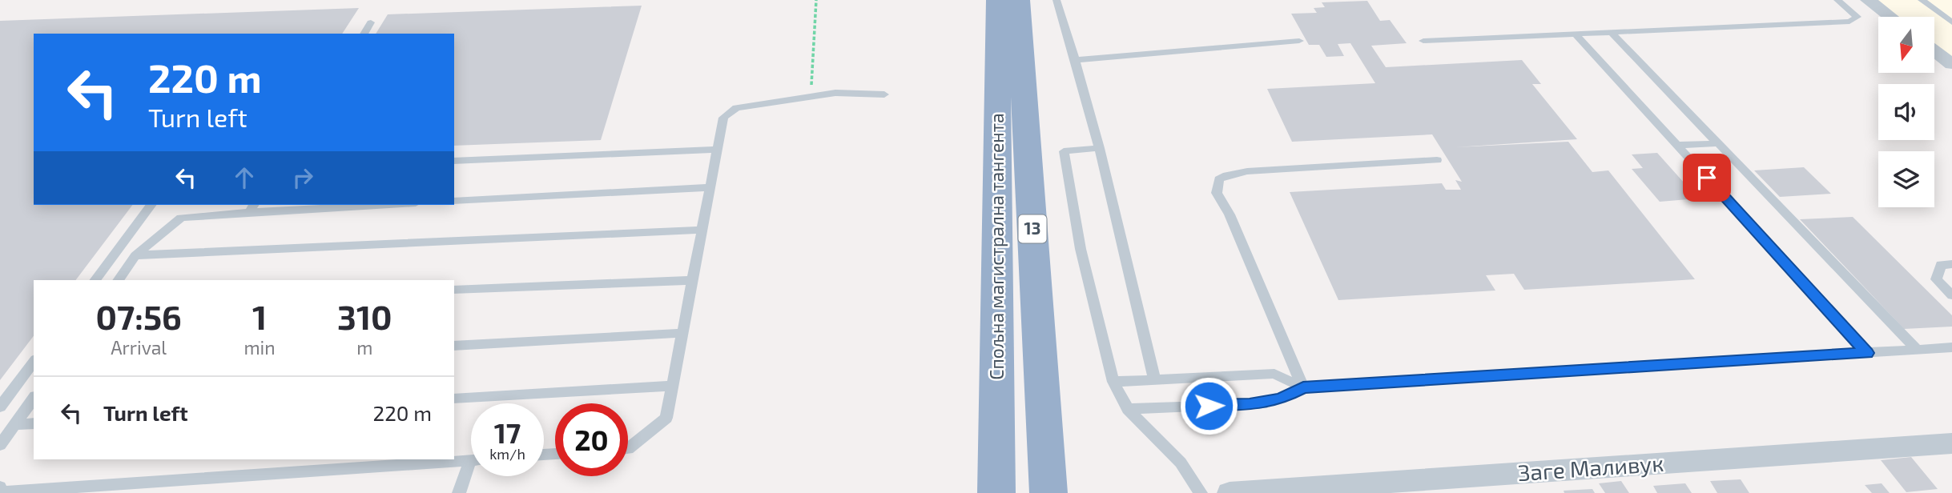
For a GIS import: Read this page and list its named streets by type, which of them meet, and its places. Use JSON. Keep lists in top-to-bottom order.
{
  "streets": {
    "highway": ["13", "Спољна магистрална тангента"],
    "street": ["Заге Маливук"]
  },
  "north": "bottom",
  "page": {
    "turn": ["220 m", "Turn left"],
    "eta": [
      "07:56",
      "Arrival",
      "1",
      "min",
      "310",
      "m"
    ],
    "list": [
      {
        "name": "Turn left",
        "value": "220 m"
      }
    ],
    "speed": "17 km/h",
    "limit": "20"
  }
}
